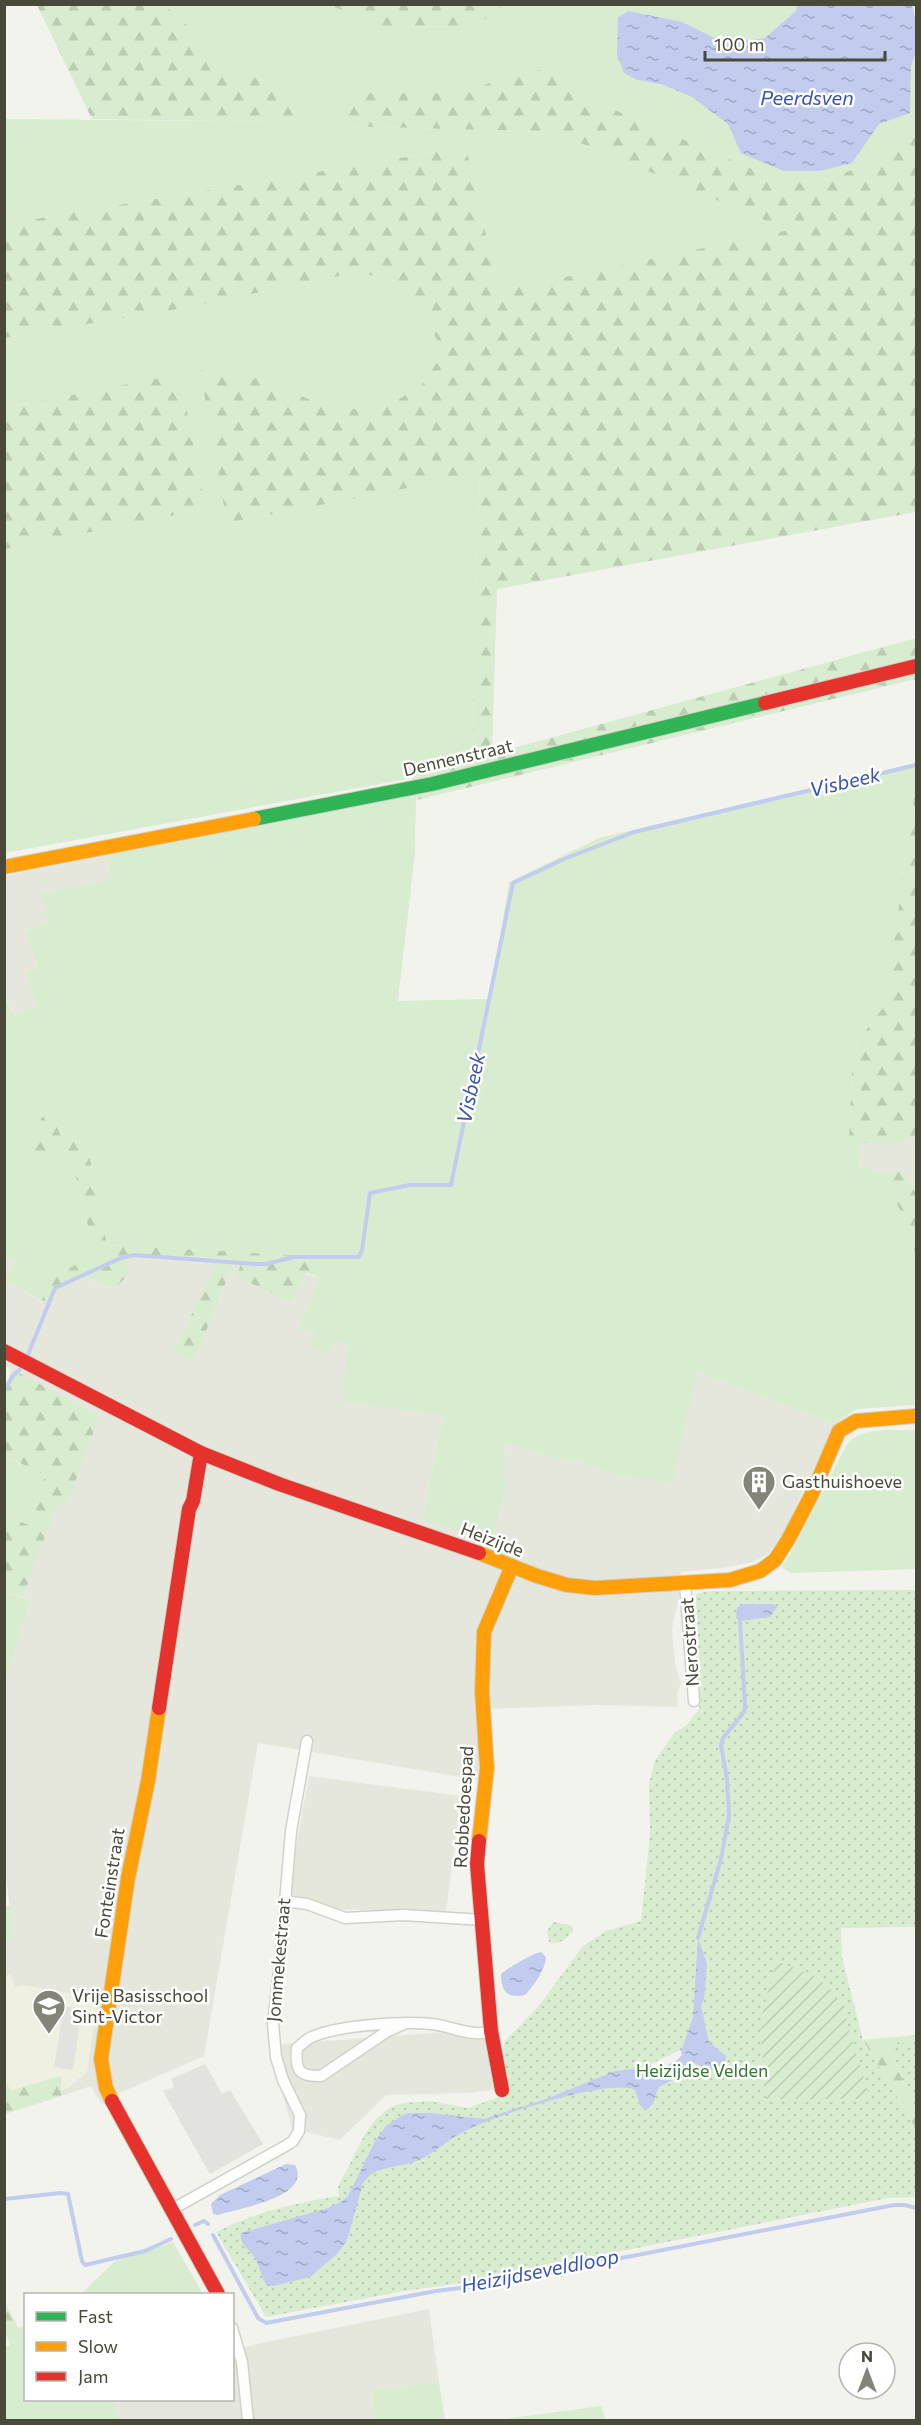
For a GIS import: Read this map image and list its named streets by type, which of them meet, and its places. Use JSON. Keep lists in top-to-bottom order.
{
  "streets": {
    "street": [
      "Dennenstraat",
      "Heizijde",
      "Nerostraat",
      "Robbedoespad",
      "Fonteinstraat",
      "Jommekestraat"
    ]
  },
  "crossings": [
    ["Heizijde", "Nerostraat"],
    ["Heizijde", "Robbedoespad"],
    ["Heizijde", "Fonteinstraat"],
    ["Fonteinstraat", "Jommekestraat"]
  ],
  "water": ["Peerdsven", "Visbeek", "Heizijdseveldloop"],
  "parks": ["Heizijdse Velden"],
  "places": {
    "building": ["Gasthuishoeve"],
    "school or university": ["Vrije Basisschool Sint-Victor"]
  },
  "legend": ["Fast", "Slow", "Jam"],
  "scale_bar": "100 m",
  "north": "top"
}
